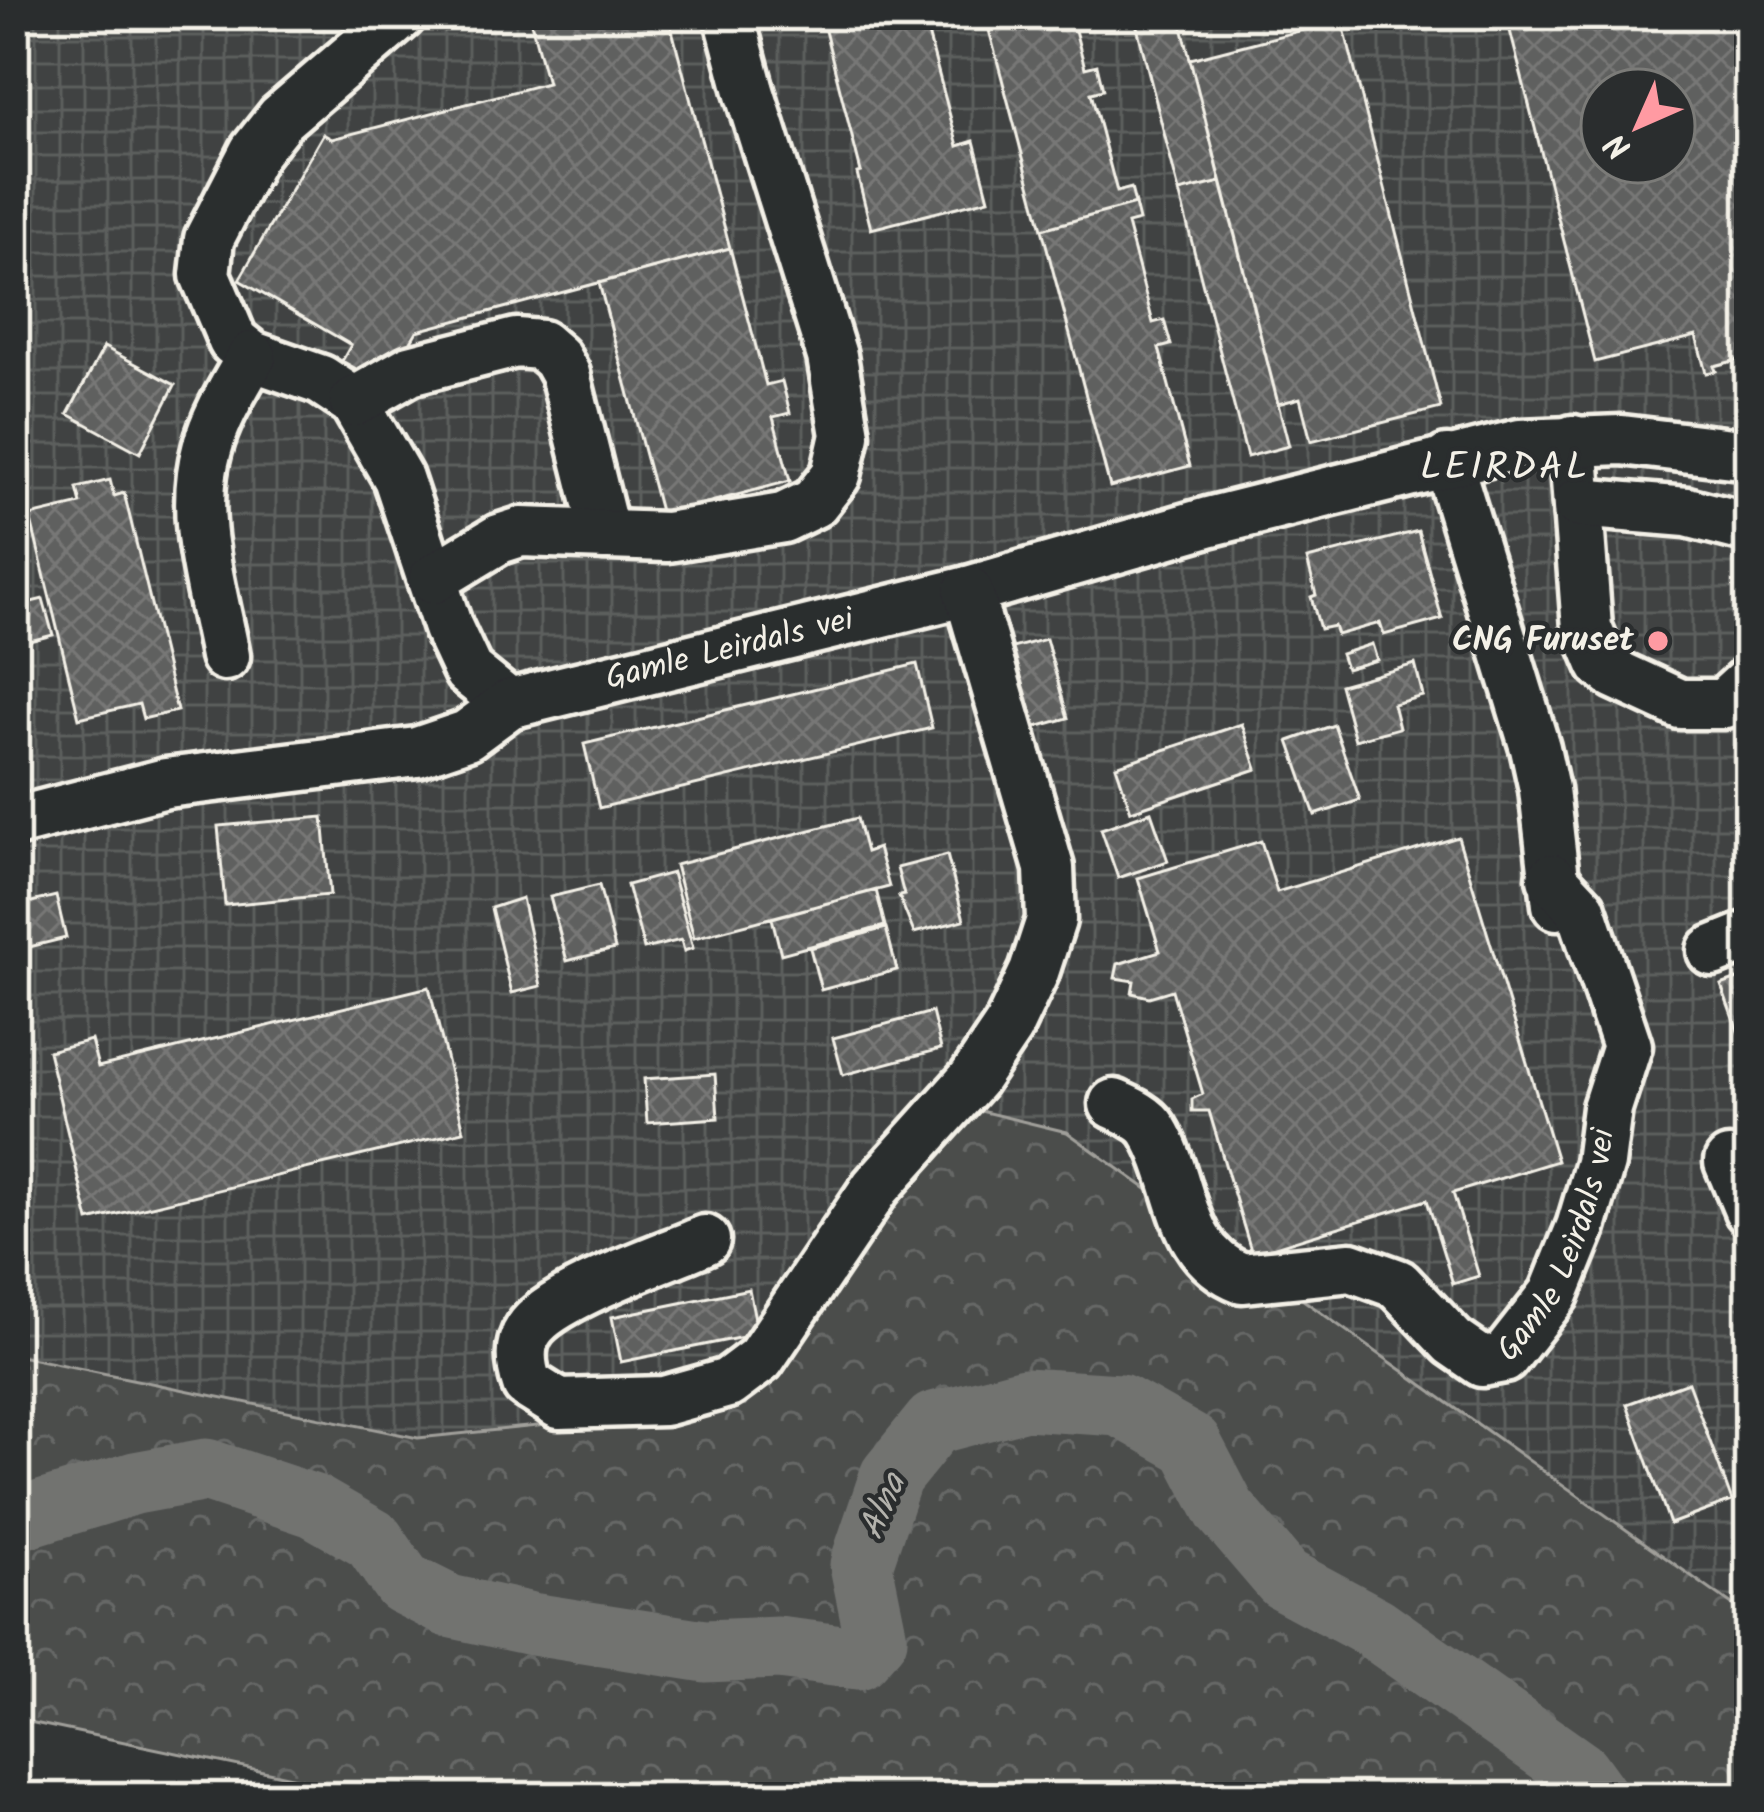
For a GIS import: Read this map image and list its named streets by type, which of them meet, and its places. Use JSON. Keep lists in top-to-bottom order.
{
  "streets": {
    "street": ["Gamle Leirdals vei"]
  },
  "districts": ["LEIRDAL"],
  "water": ["Alna"],
  "places": ["CNG Furuset"],
  "north": "bottom left"
}
